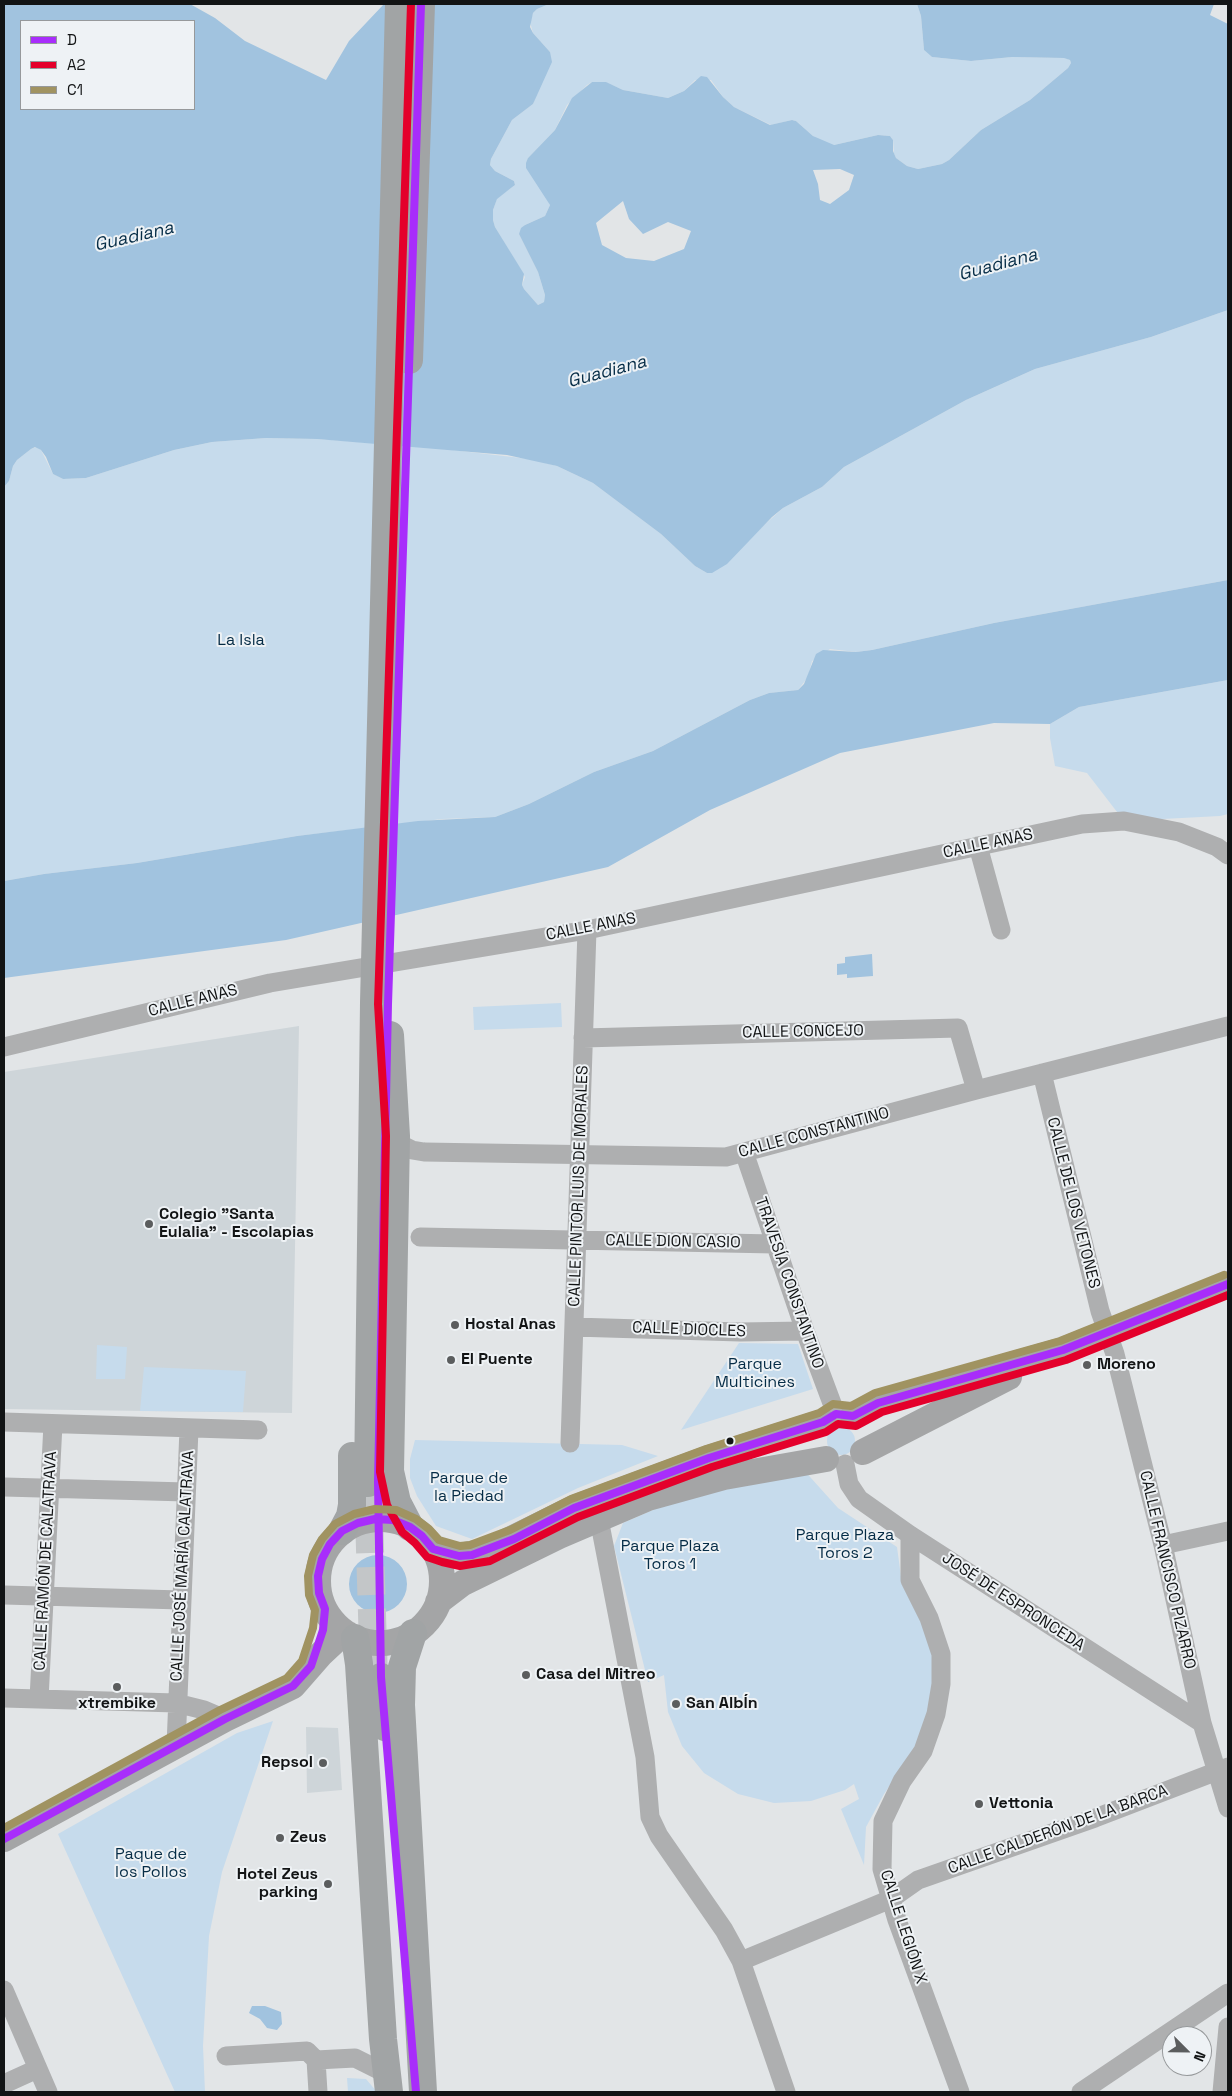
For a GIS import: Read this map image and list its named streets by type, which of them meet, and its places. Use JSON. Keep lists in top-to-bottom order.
{
  "streets": {
    "street": [
      "CALLE ANAS",
      "CALLE CONCEJO",
      "CALLE CONSTANTINO",
      "CALLE PINTOR LUIS DE MORALES",
      "CALLE DE LOS VETONES",
      "CALLE DION CASIO",
      "TRAVESÍA CONSTANTINO",
      "CALLE DIOCLES",
      "CALLE RAMÓN DE CALATRAVA",
      "CALLE JOSÉ MARÍA CALATRAVA",
      "CALLE FRANCISCO PIZARRO",
      "JOSÉ DE ESPRONCEDA",
      "CALLE CALDERÓN DE LA BARCA",
      "CALLE LEGIÓN X"
    ]
  },
  "crossings": [
    ["CALLE ANAS", "CALLE PINTOR LUIS DE MORALES"],
    ["CALLE CONCEJO", "CALLE CONSTANTINO"],
    ["CALLE CONCEJO", "CALLE PINTOR LUIS DE MORALES"],
    ["CALLE CONSTANTINO", "CALLE PINTOR LUIS DE MORALES"],
    ["CALLE CONSTANTINO", "CALLE DE LOS VETONES"],
    ["CALLE CONSTANTINO", "TRAVESÍA CONSTANTINO"],
    ["CALLE PINTOR LUIS DE MORALES", "CALLE DION CASIO"],
    ["CALLE PINTOR LUIS DE MORALES", "CALLE DIOCLES"],
    ["CALLE DE LOS VETONES", "CALLE FRANCISCO PIZARRO"],
    ["CALLE DION CASIO", "TRAVESÍA CONSTANTINO"],
    ["TRAVESÍA CONSTANTINO", "CALLE DIOCLES"],
    ["TRAVESÍA CONSTANTINO", "JOSÉ DE ESPRONCEDA"],
    ["CALLE FRANCISCO PIZARRO", "JOSÉ DE ESPRONCEDA"],
    ["CALLE FRANCISCO PIZARRO", "CALLE CALDERÓN DE LA BARCA"],
    ["JOSÉ DE ESPRONCEDA", "CALLE LEGIÓN X"],
    ["CALLE CALDERÓN DE LA BARCA", "CALLE LEGIÓN X"]
  ],
  "water": ["Guadiana"],
  "parks": [
    "La Isla",
    "Parque Multicines",
    "Parque de la Piedad",
    "Parque Plaza Toros 2",
    "Parque Plaza Toros 1",
    "Paque de los Pollos"
  ],
  "places": [
    "Colegio \"Santa Eulalia\" - Escolapias",
    "Hostal Anas",
    "El Puente",
    "Moreno",
    "Casa del Mitreo",
    "xtrembike",
    "San Albĺn",
    "Repsol",
    "Vettonia",
    "Zeus",
    "Hotel Zeus parking"
  ],
  "lines": ["transit line D", "transit line A2", "transit line C1"],
  "legend": ["D", "A2", "C1"],
  "north": "bottom right"
}
